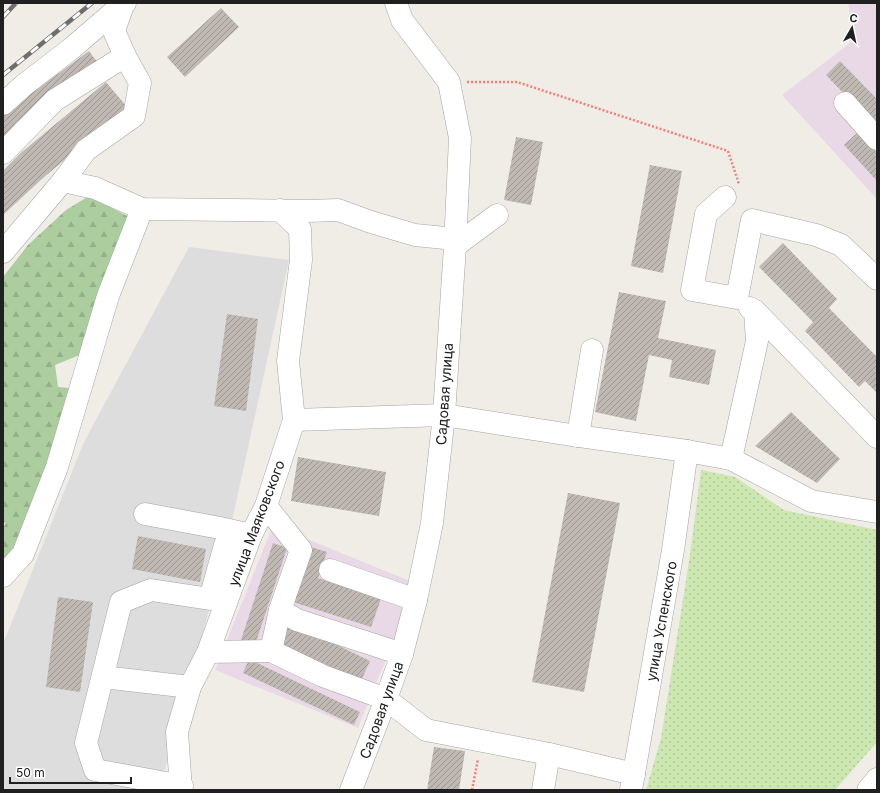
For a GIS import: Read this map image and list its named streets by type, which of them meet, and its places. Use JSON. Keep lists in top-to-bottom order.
{
  "streets": {
    "street": ["Садовая улица", "улица Маяковского", "улица Успенского"]
  },
  "scale_bar": "50 m",
  "north": "top"
}
